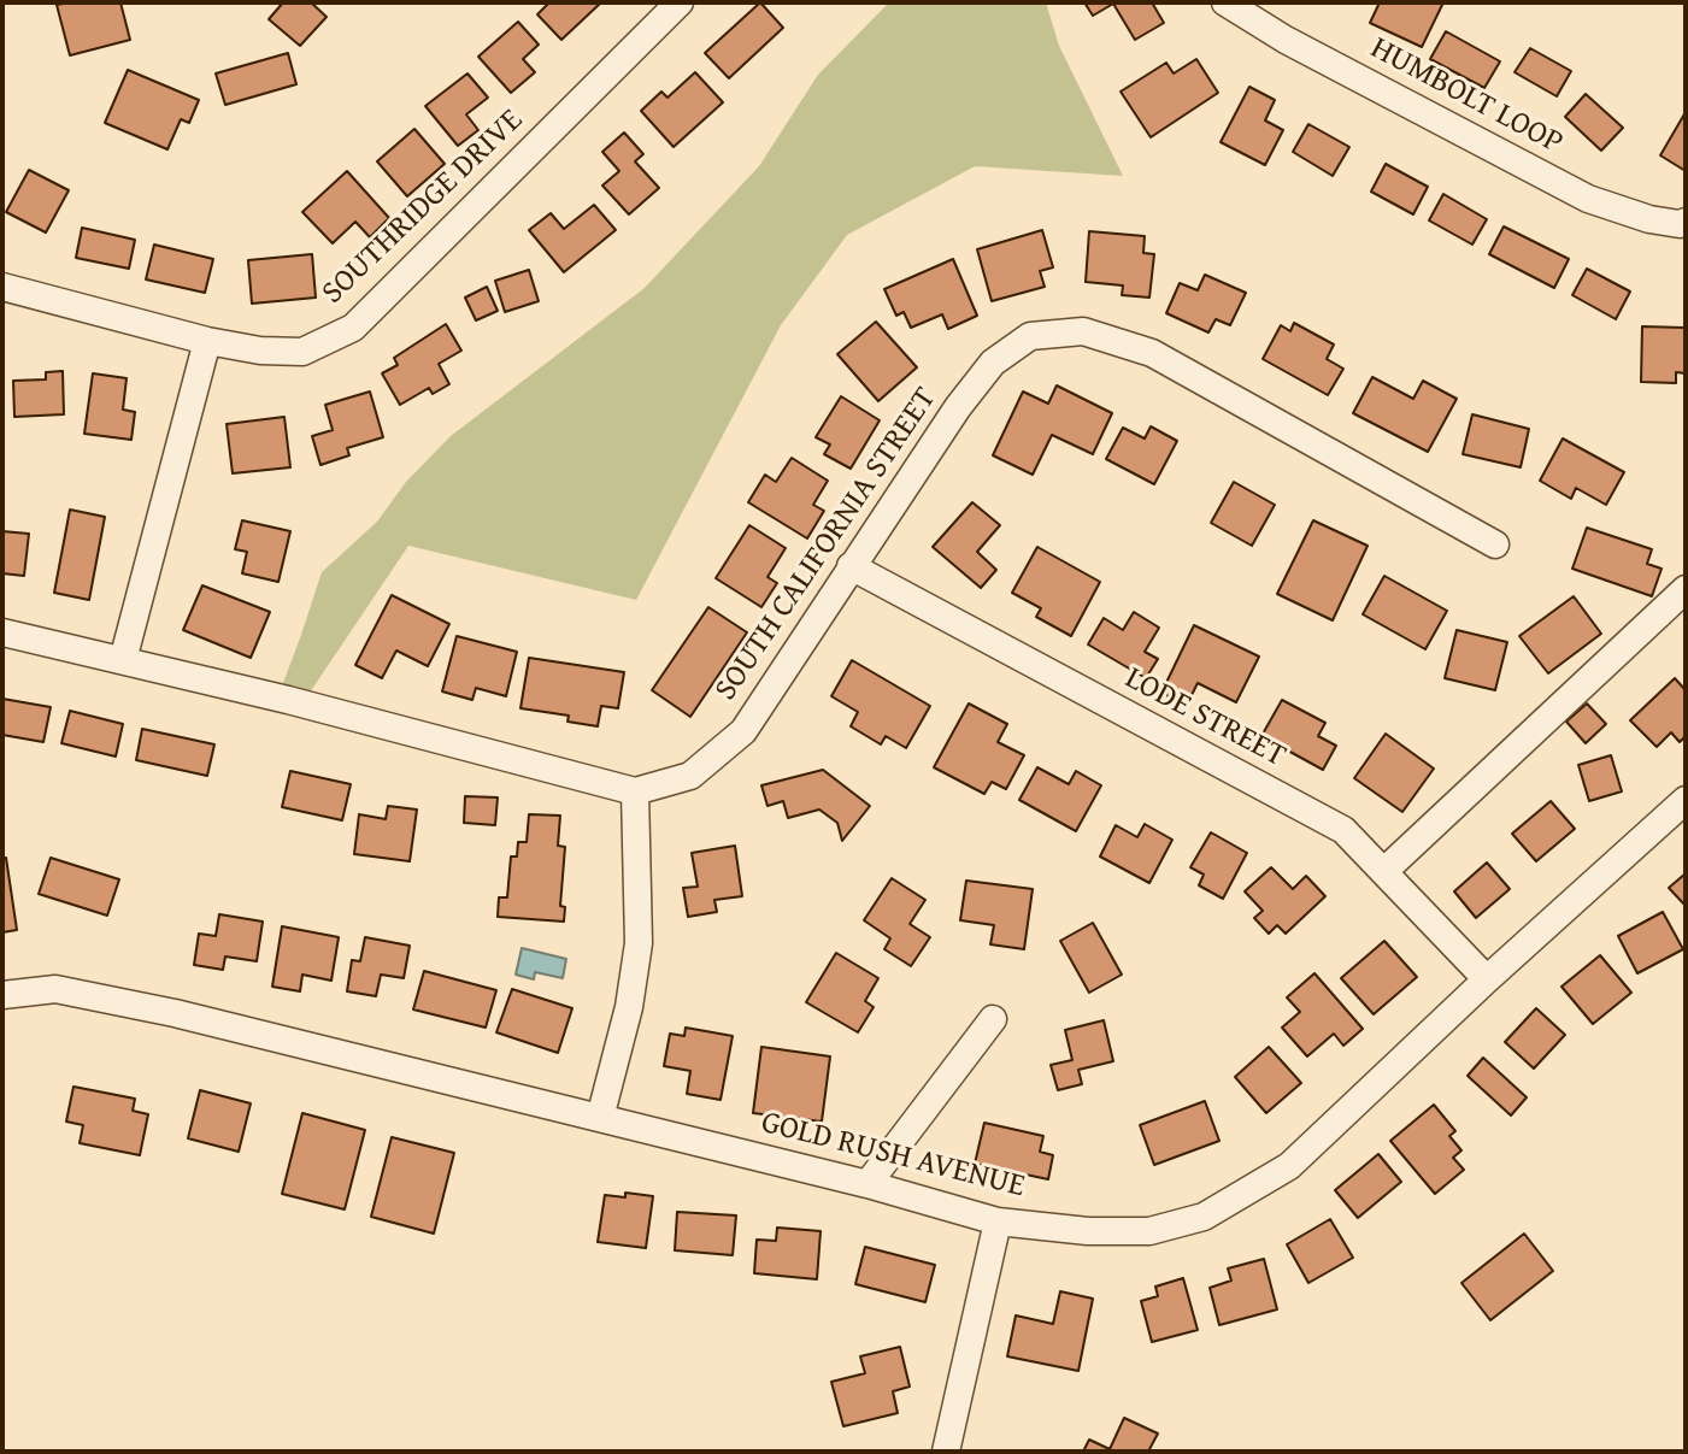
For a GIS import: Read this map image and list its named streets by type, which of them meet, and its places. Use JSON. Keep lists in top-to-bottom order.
{
  "streets": {
    "street": [
      "HUMBOLT LOOP",
      "SOUTHRIDGE DRIVE",
      "SOUTH CALIFORNIA STREET",
      "LODE STREET",
      "GOLD RUSH AVENUE"
    ]
  },
  "crossings": [
    ["SOUTH CALIFORNIA STREET", "LODE STREET"],
    ["LODE STREET", "GOLD RUSH AVENUE"]
  ]
}
